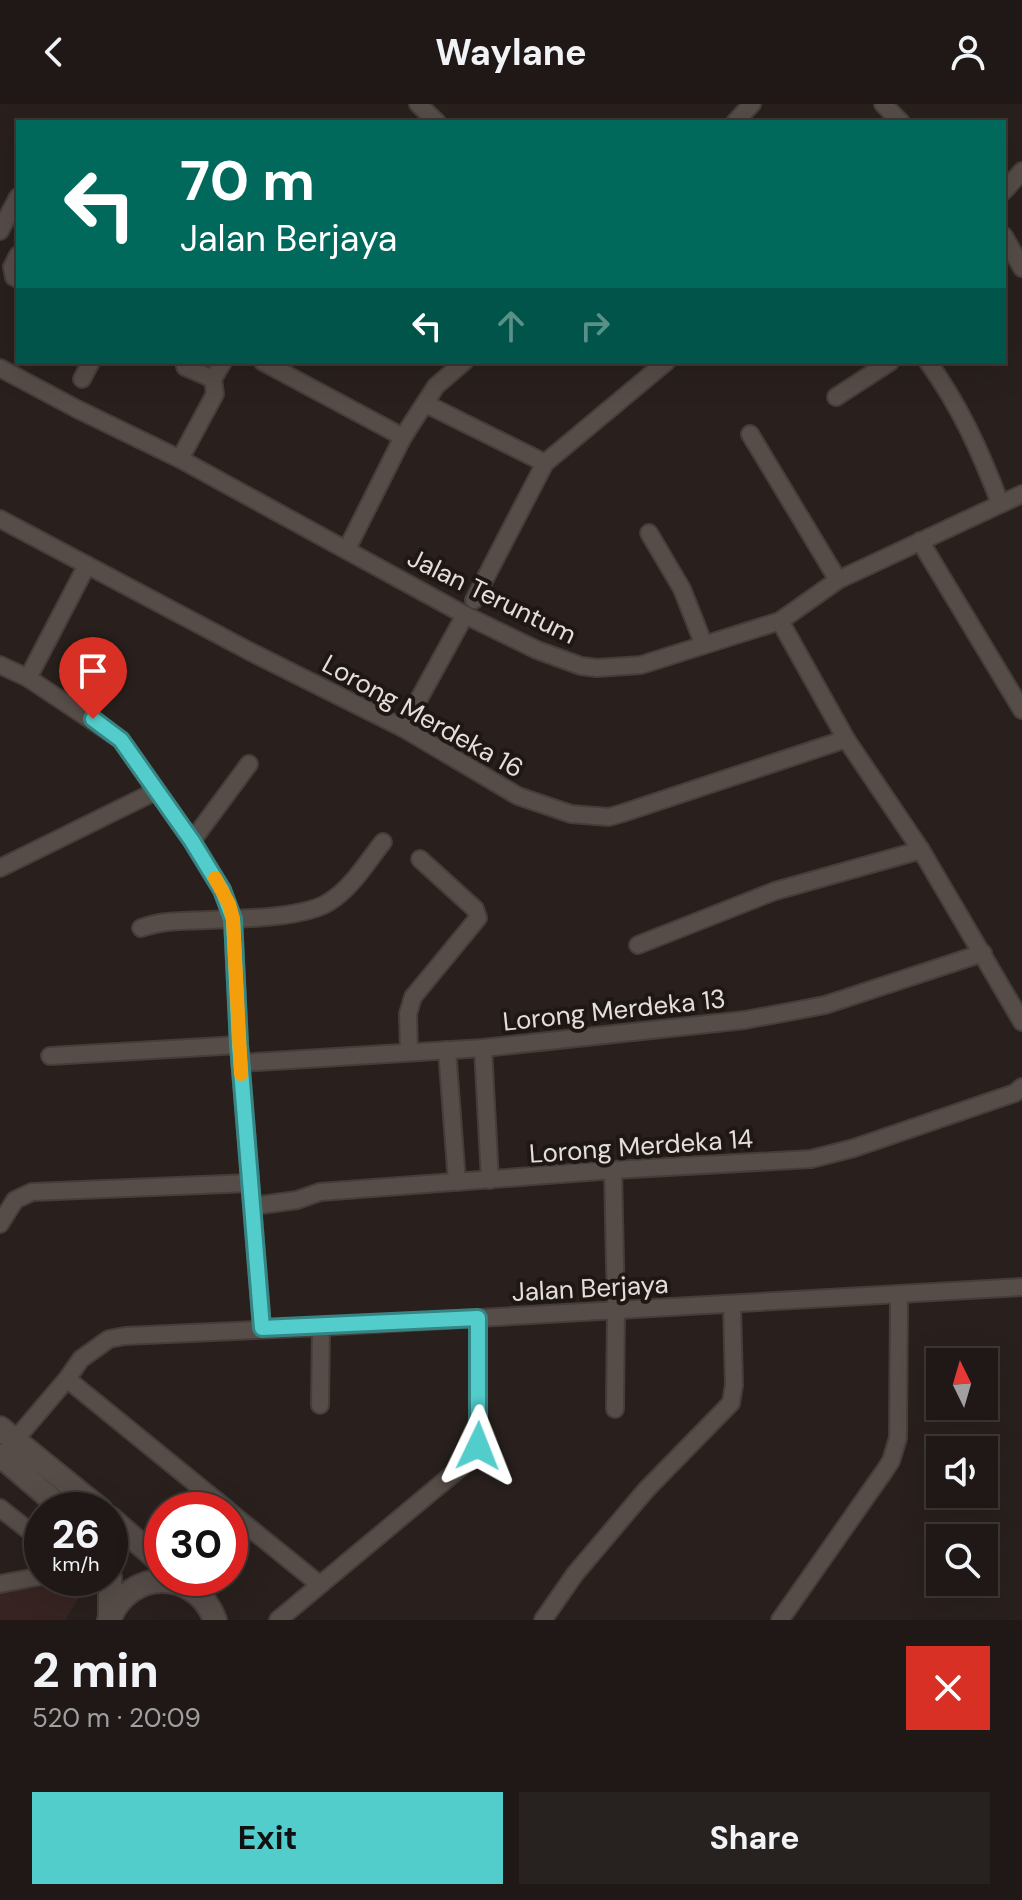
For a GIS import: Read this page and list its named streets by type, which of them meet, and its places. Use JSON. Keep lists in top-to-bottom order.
{
  "streets": {
    "street": [
      "Jalan Teruntum",
      "Lorong Merdeka 16",
      "Lorong Merdeka 13",
      "Lorong Merdeka 14",
      "Jalan Berjaya"
    ]
  },
  "north": "top",
  "page": {
    "header": "Waylane",
    "turn": ["70 m", "Jalan Berjaya"],
    "speed": "26 km/h",
    "limit": "30",
    "heading": ["2 min", "520 m · 20:09"],
    "buttons": ["Exit", "Share"]
  }
}
